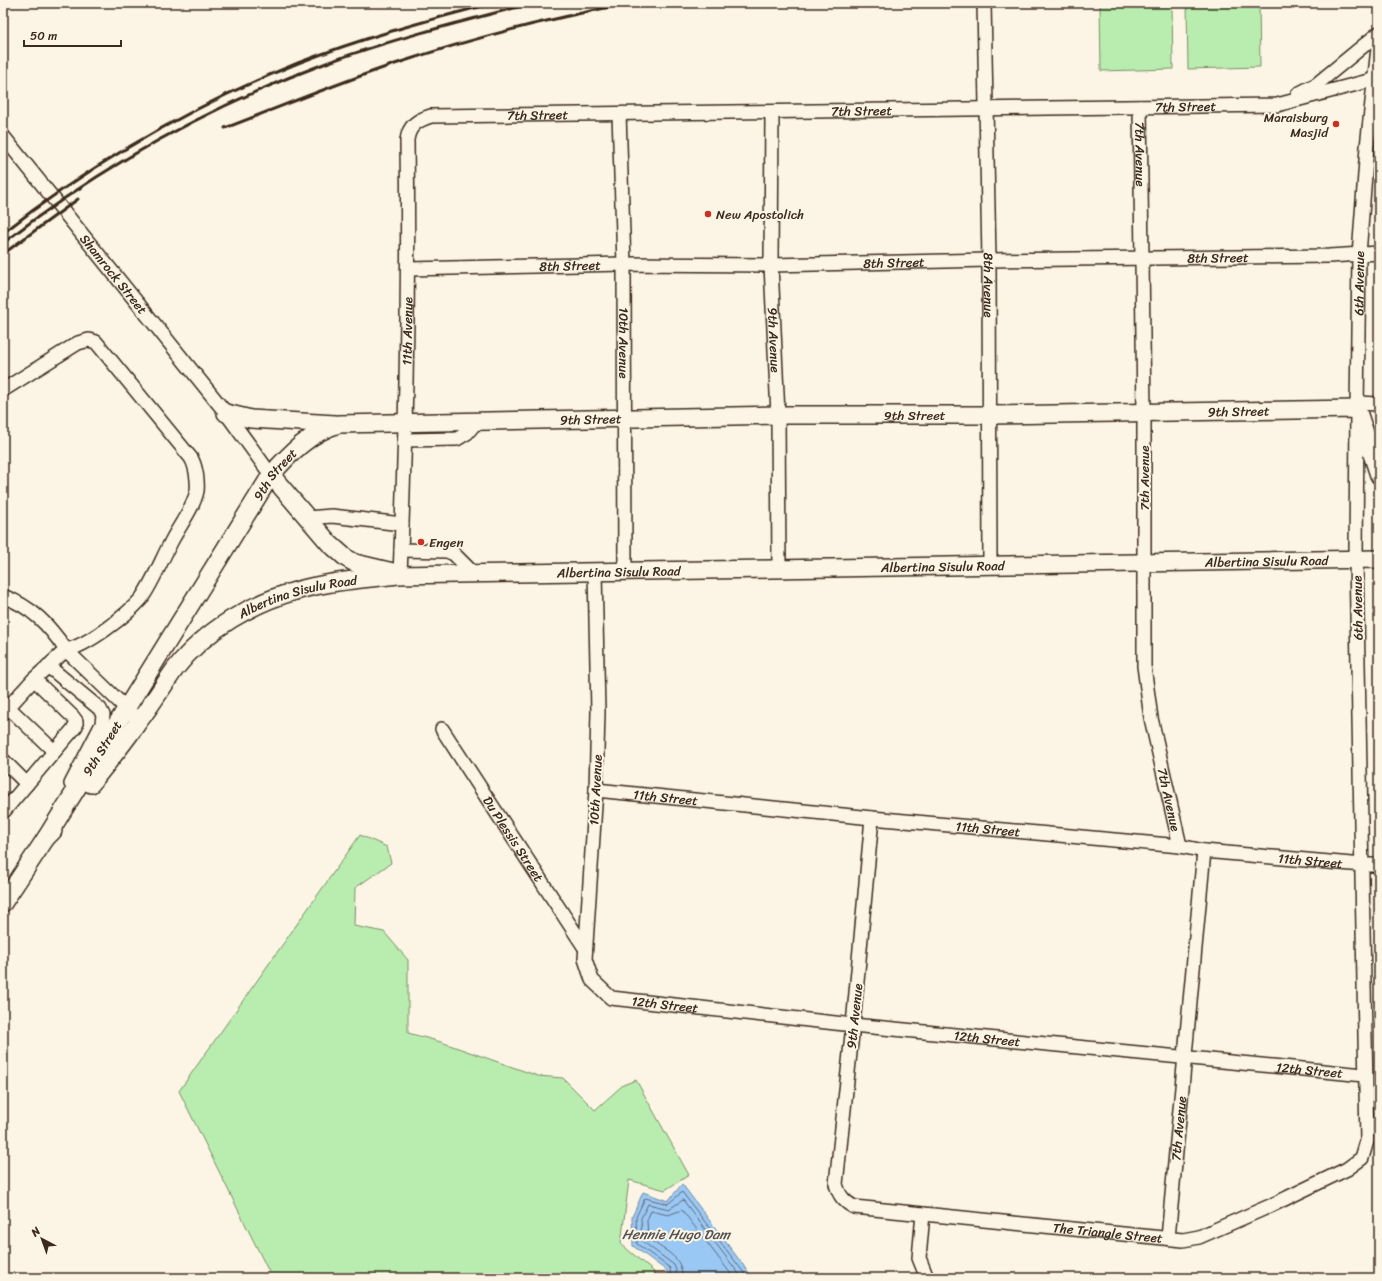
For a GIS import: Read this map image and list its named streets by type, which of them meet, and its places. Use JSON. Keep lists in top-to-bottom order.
{
  "streets": {
    "main road": ["9th Street", "Albertina Sisulu Road"],
    "street": [
      "7th Street",
      "7th Avenue",
      "8th Street",
      "Shamrock Street",
      "6th Avenue",
      "8th Avenue",
      "11th Avenue",
      "9th Avenue",
      "10th Avenue",
      "11th Street",
      "Du Plessis Street",
      "12th Street",
      "The Triangle Street"
    ]
  },
  "crossings": [
    ["7th Street", "7th Avenue"],
    ["7th Street", "6th Avenue"],
    ["7th Street", "8th Avenue"],
    ["7th Street", "11th Avenue"],
    ["7th Street", "9th Avenue"],
    ["7th Street", "10th Avenue"],
    ["7th Avenue", "8th Street"],
    ["7th Avenue", "9th Street"],
    ["7th Avenue", "Albertina Sisulu Road"],
    ["7th Avenue", "11th Street"],
    ["7th Avenue", "12th Street"],
    ["7th Avenue", "The Triangle Street"],
    ["8th Street", "6th Avenue"],
    ["8th Street", "8th Avenue"],
    ["8th Street", "11th Avenue"],
    ["8th Street", "9th Avenue"],
    ["8th Street", "10th Avenue"],
    ["Shamrock Street", "9th Street"],
    ["6th Avenue", "9th Street"],
    ["6th Avenue", "Albertina Sisulu Road"],
    ["6th Avenue", "11th Street"],
    ["6th Avenue", "12th Street"],
    ["6th Avenue", "The Triangle Street"],
    ["8th Avenue", "9th Street"],
    ["8th Avenue", "Albertina Sisulu Road"],
    ["11th Avenue", "9th Street"],
    ["11th Avenue", "Albertina Sisulu Road"],
    ["9th Avenue", "9th Street"],
    ["9th Avenue", "Albertina Sisulu Road"],
    ["9th Avenue", "11th Street"],
    ["9th Avenue", "12th Street"],
    ["9th Avenue", "The Triangle Street"],
    ["10th Avenue", "9th Street"],
    ["10th Avenue", "Albertina Sisulu Road"],
    ["10th Avenue", "11th Street"],
    ["10th Avenue", "Du Plessis Street"],
    ["10th Avenue", "12th Street"],
    ["9th Street", "Albertina Sisulu Road"]
  ],
  "water": ["Hennie Hugo Dam"],
  "places": ["Maraisburg Masjid", "New Apostolich", "Engen"],
  "scale_bar": "50 m",
  "north": "top left"
}
